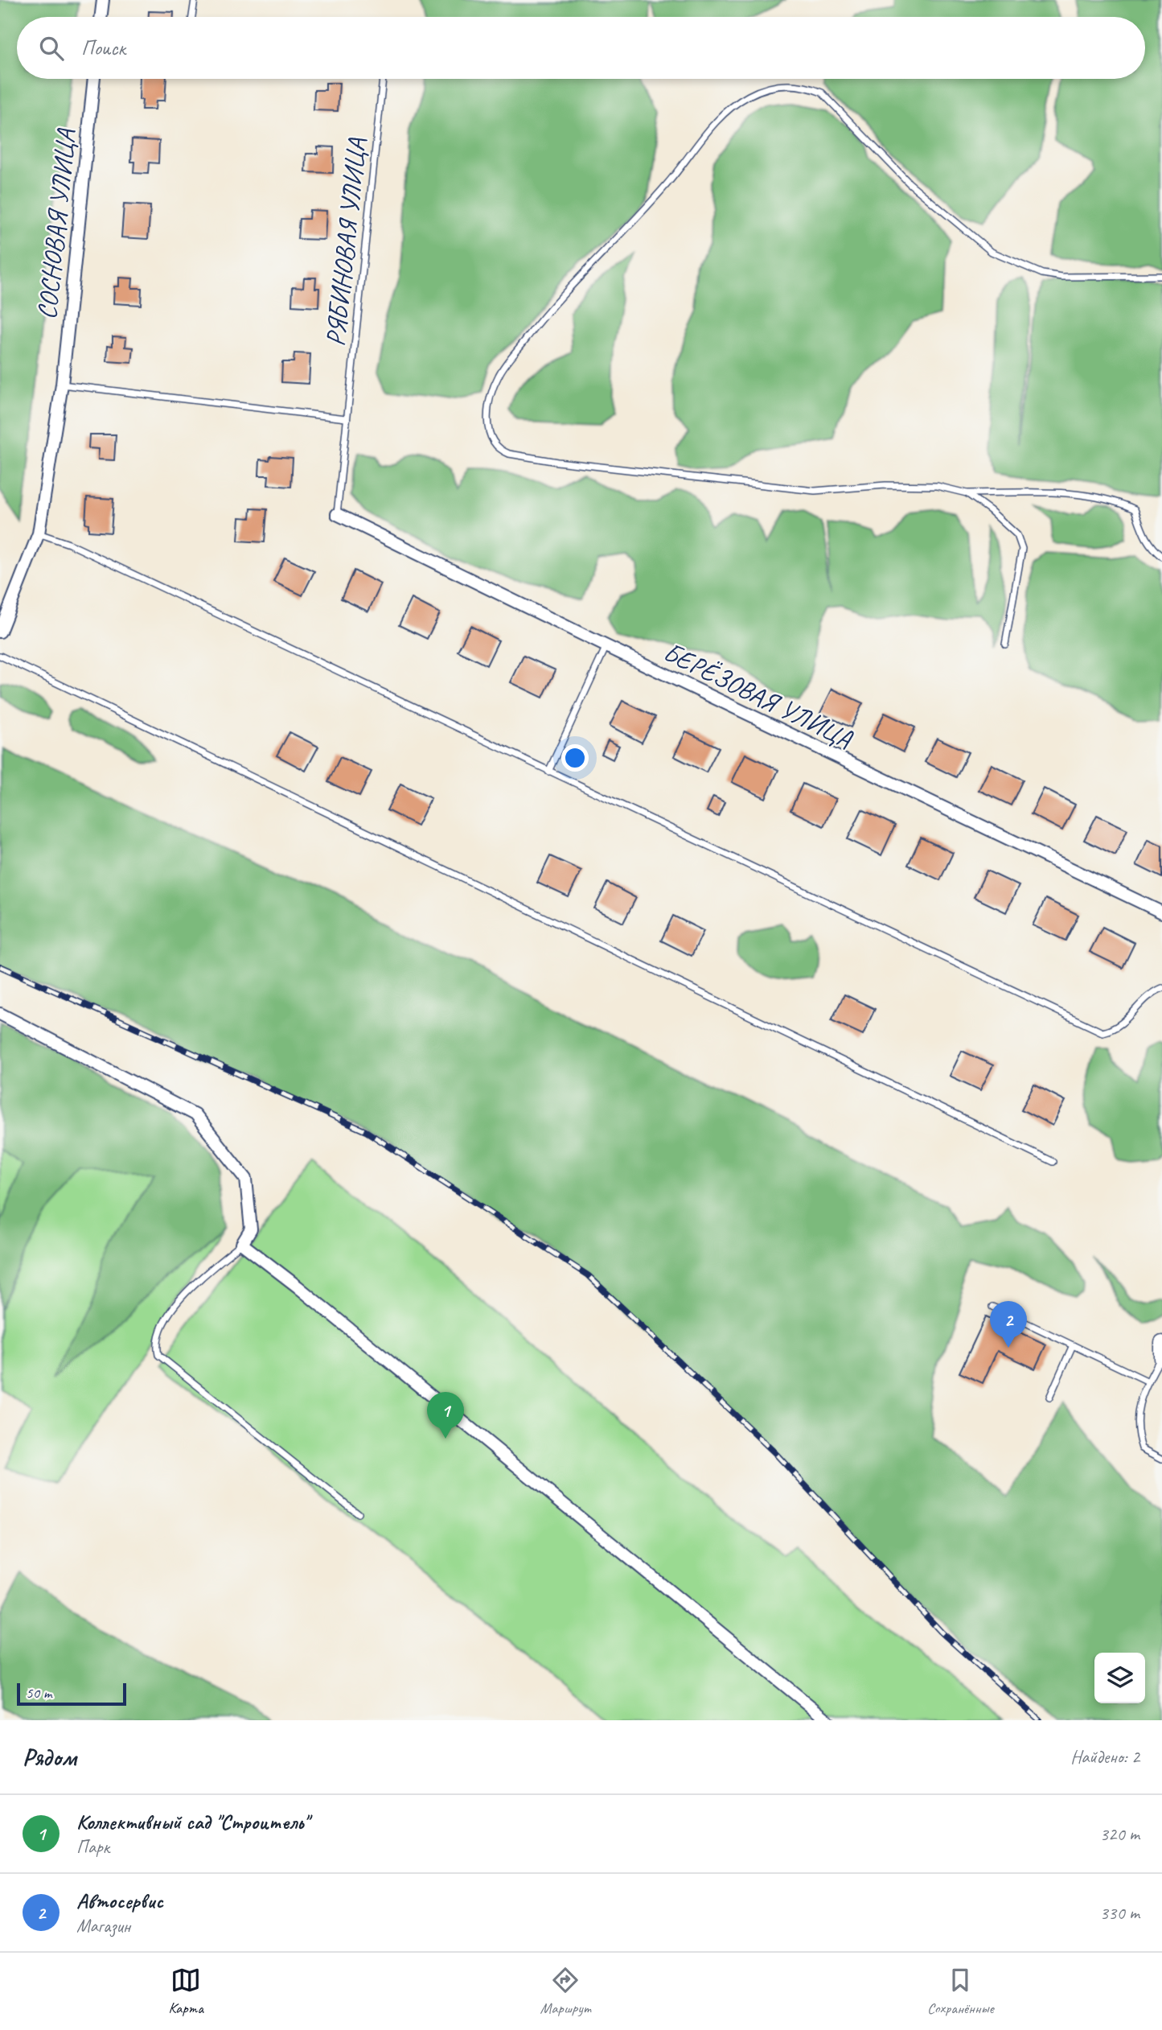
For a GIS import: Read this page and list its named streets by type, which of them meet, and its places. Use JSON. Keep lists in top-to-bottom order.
{
  "streets": {
    "street": ["СОСНОВАЯ УЛИЦА", "БЕРЁЗОВАЯ УЛИЦА"],
    "lane": ["РЯБИНОВАЯ УЛИЦА"]
  },
  "crossings": [
    ["РЯБИНОВАЯ УЛИЦА", "БЕРЁЗОВАЯ УЛИЦА"]
  ],
  "scale_bar": "50 m",
  "page": {
    "search": "Поиск",
    "pins": ["2", "1"],
    "scale": "50 m",
    "heading": ["Рядом", "Найдено: 2"],
    "list": [
      {
        "mark": "1",
        "name": "Коллективный сад \"Строитель\"",
        "note": "Парк",
        "value": "320 m"
      },
      {
        "mark": "2",
        "name": "Автосервис",
        "note": "Магазин",
        "value": "330 m"
      }
    ],
    "nav": ["Карта", "Маршрут", "Сохранённые"]
  }
}
